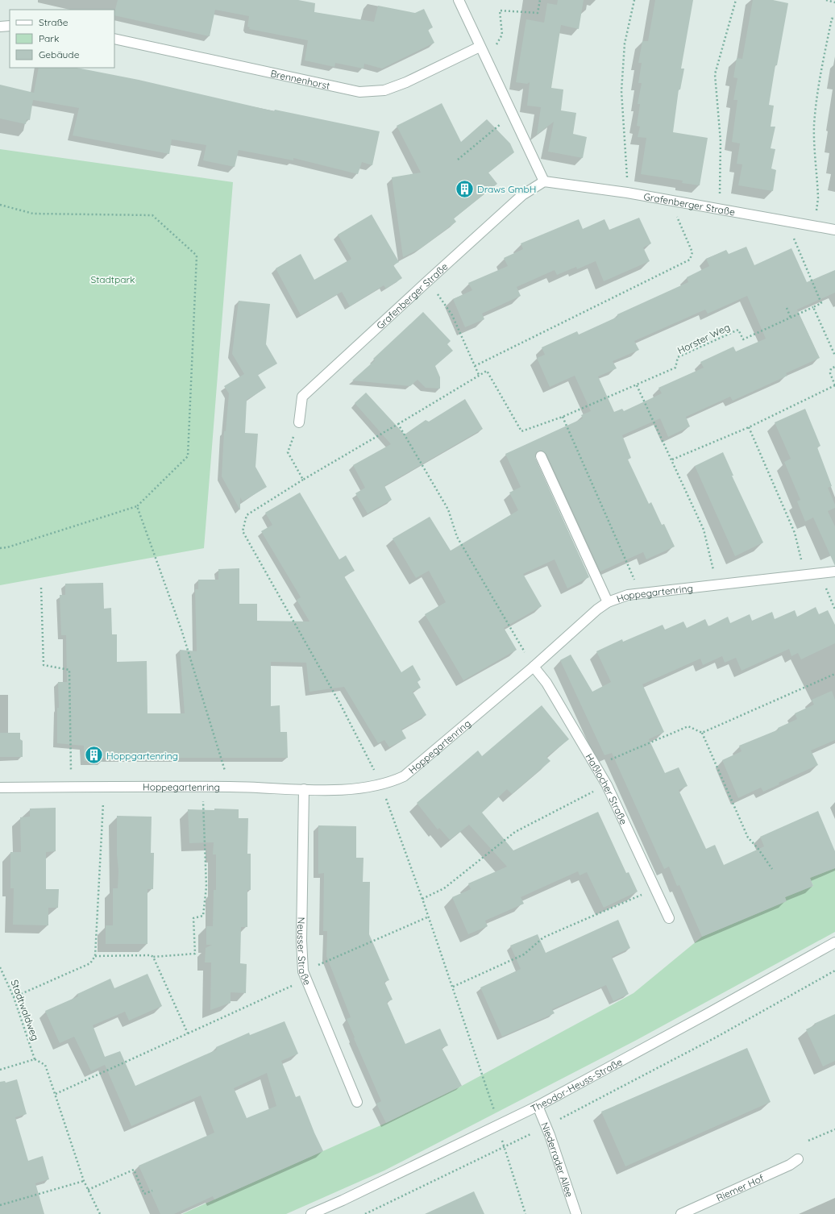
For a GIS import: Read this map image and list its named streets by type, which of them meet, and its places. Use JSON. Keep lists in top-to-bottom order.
{
  "streets": {
    "street": [
      "Brennenhorst",
      "Grafenberger Straße",
      "Hoppegartenring",
      "Haßlocher Straße",
      "Neusser Straße",
      "Theodor-Heuss-Straße",
      "Niederrader Allee",
      "Riemer Hof"
    ],
    "path": ["Horster Weg", "Stadtwaldweg"]
  },
  "crossings": [
    ["Hoppegartenring", "Haßlocher Straße"],
    ["Hoppegartenring", "Neusser Straße"],
    ["Theodor-Heuss-Straße", "Niederrader Allee"]
  ],
  "parks": ["Stadtpark"],
  "places": {
    "building": ["Draws GmbH", "Hoppgartenring"]
  },
  "legend": ["Straße", "Park", "Gebäude"]
}
